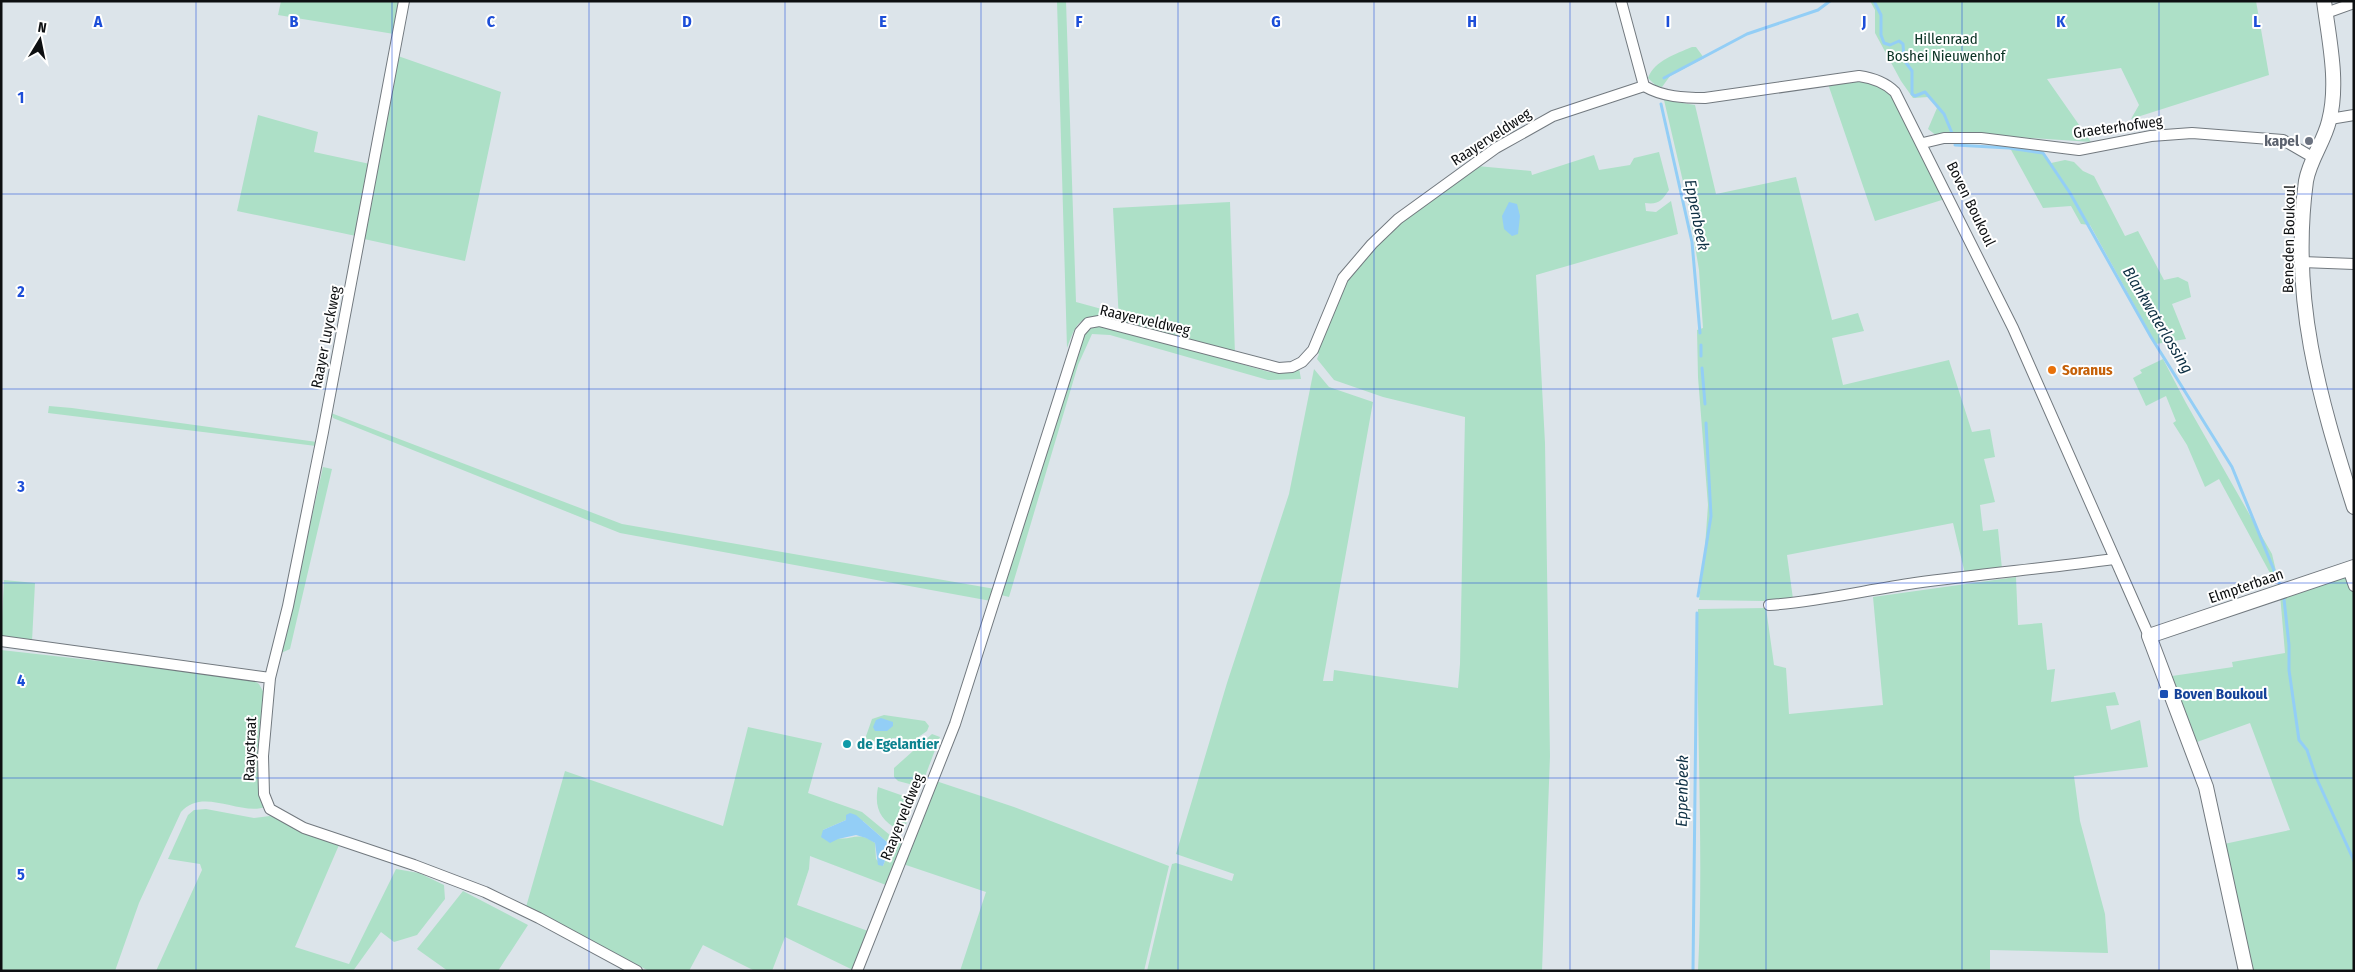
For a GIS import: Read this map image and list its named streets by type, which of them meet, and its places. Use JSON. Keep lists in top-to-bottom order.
{
  "streets": {
    "street": [
      "Graeterhofweg",
      "Raayerveldweg",
      "Boven Boukoul",
      "Beneden Boukoul",
      "Raayer Luyckweg",
      "Elmpterbaan",
      "Raaystraat"
    ]
  },
  "crossings": [
    ["Graeterhofweg", "Boven Boukoul"],
    ["Graeterhofweg", "Beneden Boukoul"],
    ["Raayerveldweg", "Boven Boukoul"],
    ["Boven Boukoul", "Elmpterbaan"],
    ["Raayer Luyckweg", "Raaystraat"]
  ],
  "water": ["Eppenbeek", "Blankwaterlossing"],
  "parks": ["Hillenraad Boshei Nieuwenhof"],
  "places": {
    "other": ["kapel", "Soranus", "de Egelantier"],
    "transit": ["Boven Boukoul"]
  },
  "north": "top",
  "grid": {
    "columns": [
      "A",
      "B",
      "C",
      "D",
      "E",
      "F",
      "G",
      "H",
      "I",
      "J",
      "K",
      "L"
    ],
    "rows": [
      "1",
      "2",
      "3",
      "4",
      "5"
    ]
  }
}
